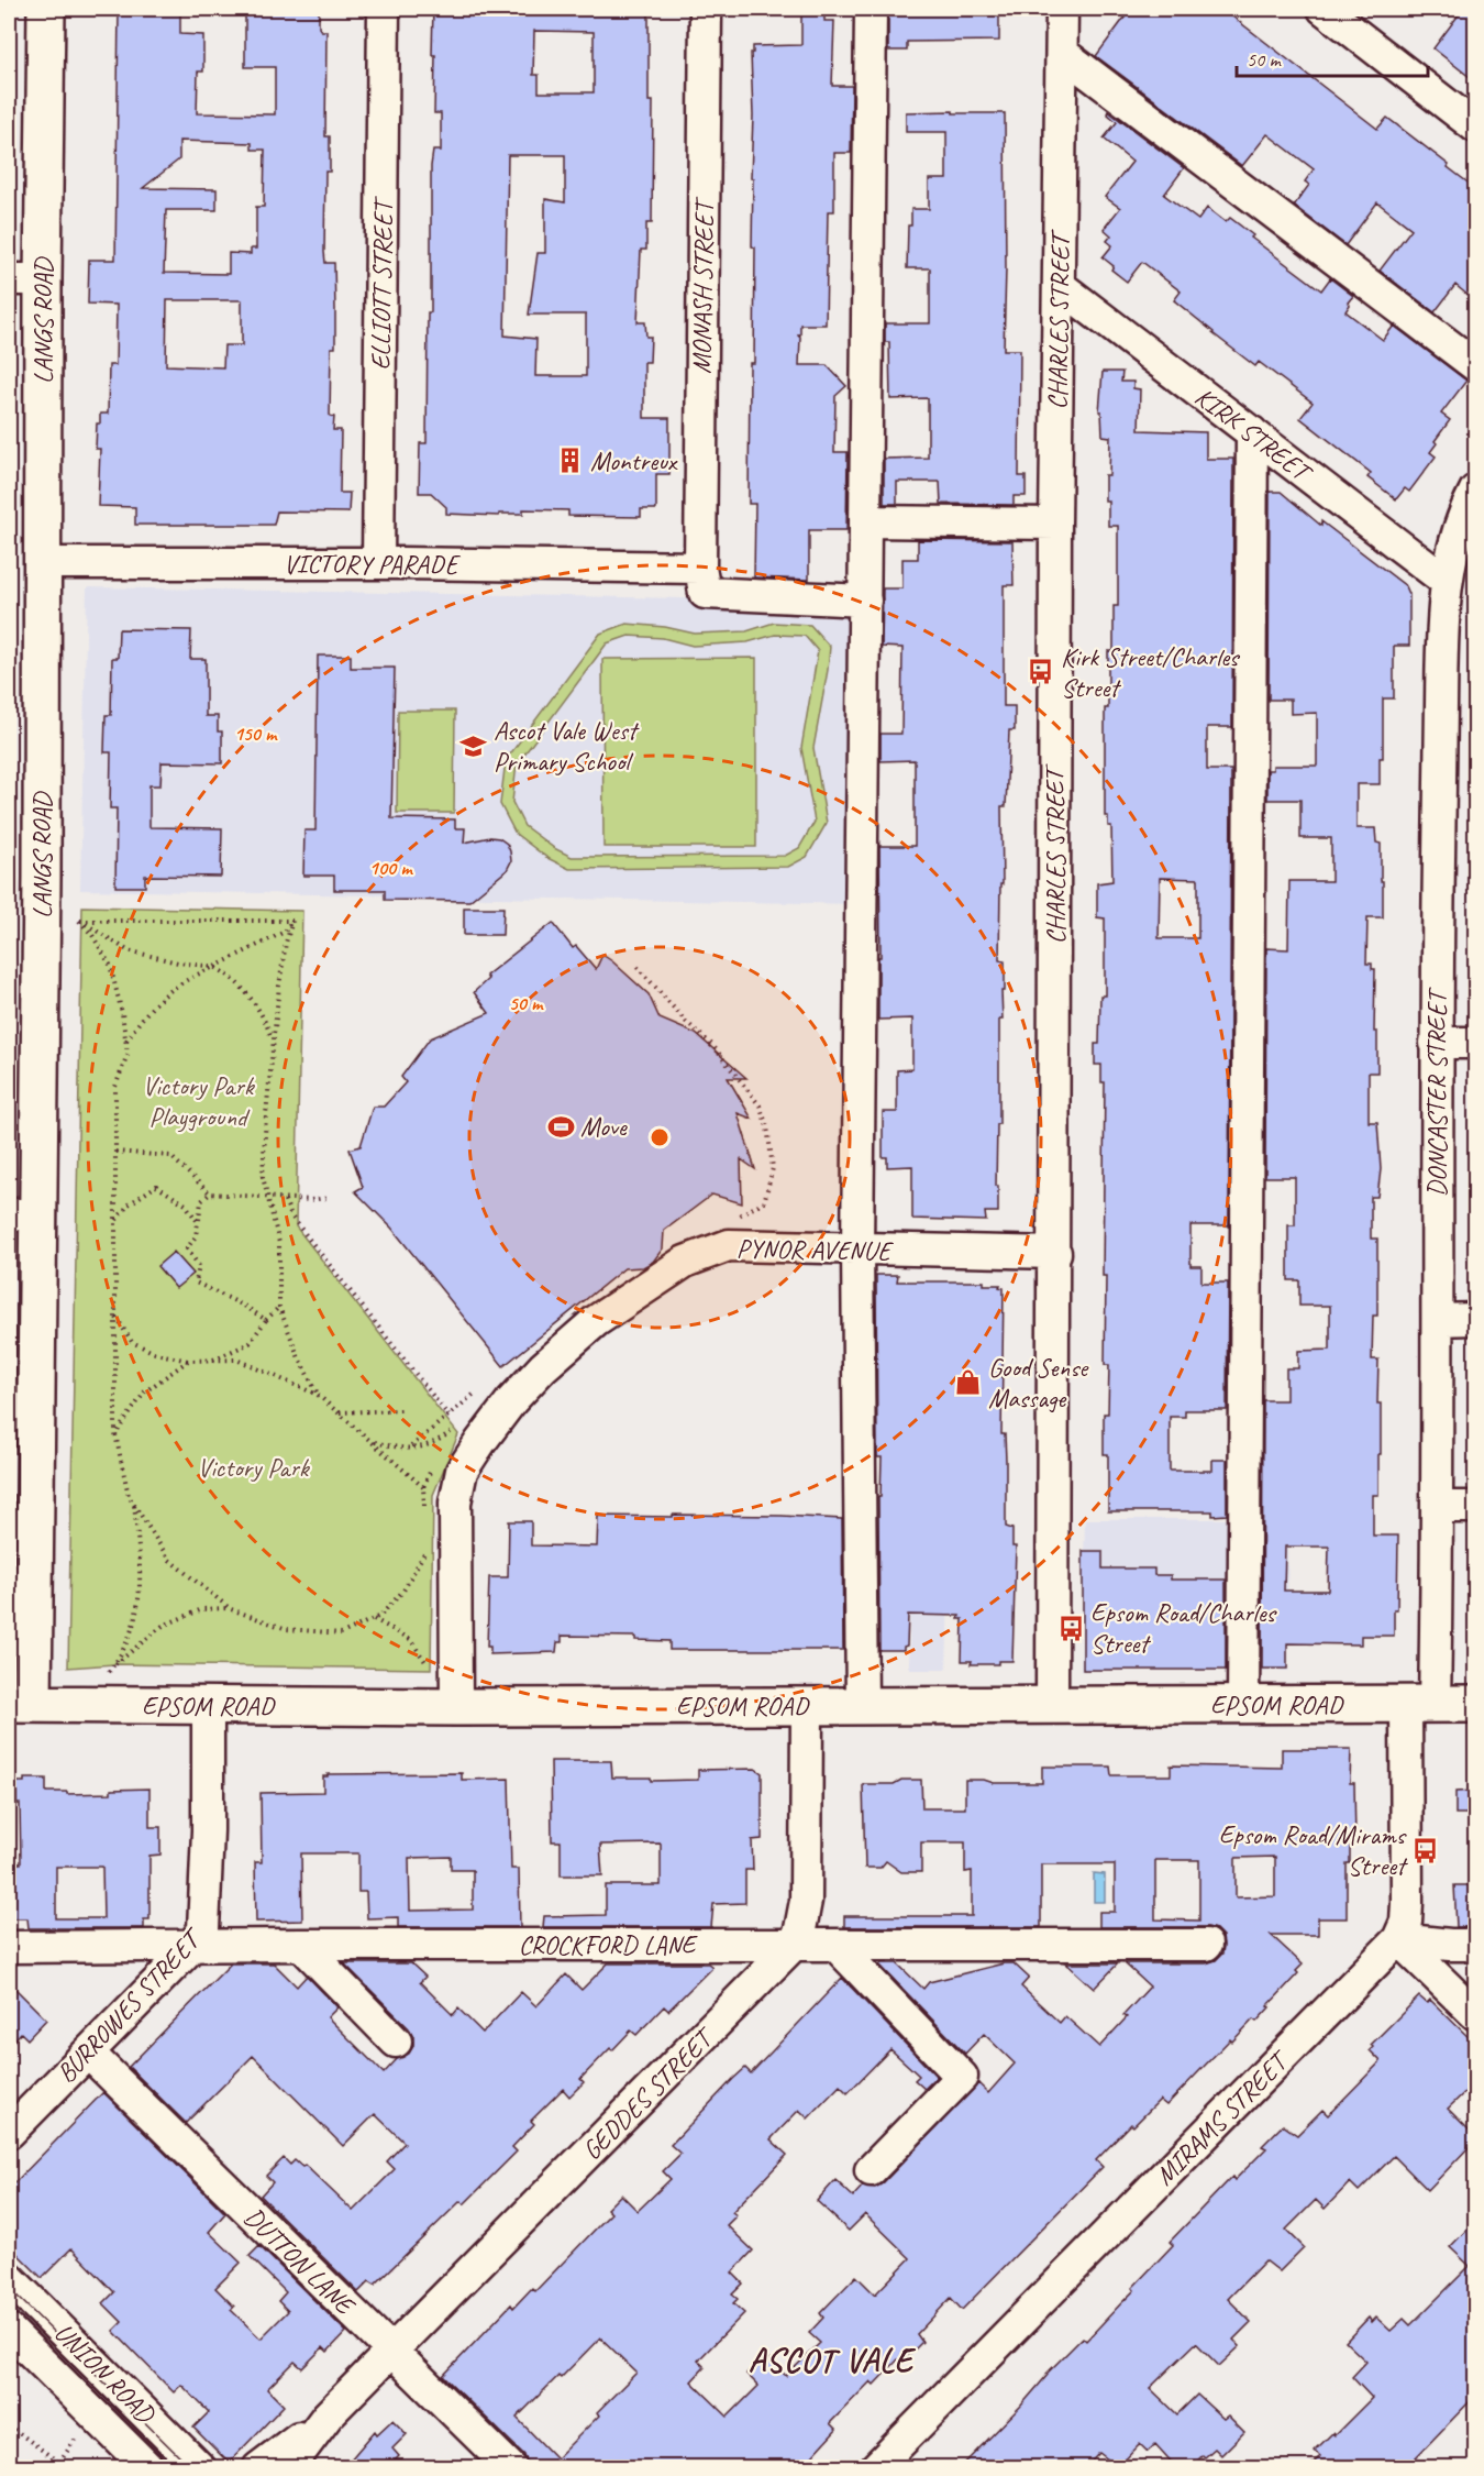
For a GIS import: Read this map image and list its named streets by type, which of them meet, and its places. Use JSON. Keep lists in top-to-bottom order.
{
  "streets": {
    "main road": ["LANGS ROAD", "EPSOM ROAD"],
    "street": [
      "ELLIOTT STREET",
      "MONASH STREET",
      "CHARLES STREET",
      "KIRK STREET",
      "VICTORY PARADE",
      "DONCASTER STREET",
      "PYNOR AVENUE",
      "CROCKFORD LANE",
      "BURROWES STREET",
      "GEDDES STREET",
      "MIRAMS STREET",
      "DUTTON LANE",
      "UNION ROAD"
    ]
  },
  "crossings": [
    ["ELLIOTT STREET", "VICTORY PARADE"],
    ["MONASH STREET", "VICTORY PARADE"],
    ["LANGS ROAD", "VICTORY PARADE"],
    ["LANGS ROAD", "EPSOM ROAD"],
    ["CHARLES STREET", "KIRK STREET"],
    ["CHARLES STREET", "PYNOR AVENUE"],
    ["CHARLES STREET", "EPSOM ROAD"],
    ["KIRK STREET", "DONCASTER STREET"],
    ["DONCASTER STREET", "EPSOM ROAD"],
    ["DONCASTER STREET", "MIRAMS STREET"],
    ["PYNOR AVENUE", "EPSOM ROAD"],
    ["EPSOM ROAD", "BURROWES STREET"],
    ["EPSOM ROAD", "GEDDES STREET"],
    ["EPSOM ROAD", "MIRAMS STREET"],
    ["CROCKFORD LANE", "BURROWES STREET"],
    ["CROCKFORD LANE", "GEDDES STREET"],
    ["BURROWES STREET", "DUTTON LANE"],
    ["GEDDES STREET", "DUTTON LANE"]
  ],
  "districts": ["ASCOT VALE"],
  "parks": ["Victory Park Playground", "Victory Park"],
  "places": {
    "building": ["Montreux"],
    "bus stop": ["Kirk Street/Charles Street", "Epsom Road/Charles Street", "Epsom Road/Mirams Street"],
    "school or university": ["Ascot Vale West Primary School"],
    "sports": ["Move"],
    "shop": ["Good Sense Massage"]
  },
  "scale_bar": "50 m",
  "rings": ["150 m", "100 m", "50 m"]
}
